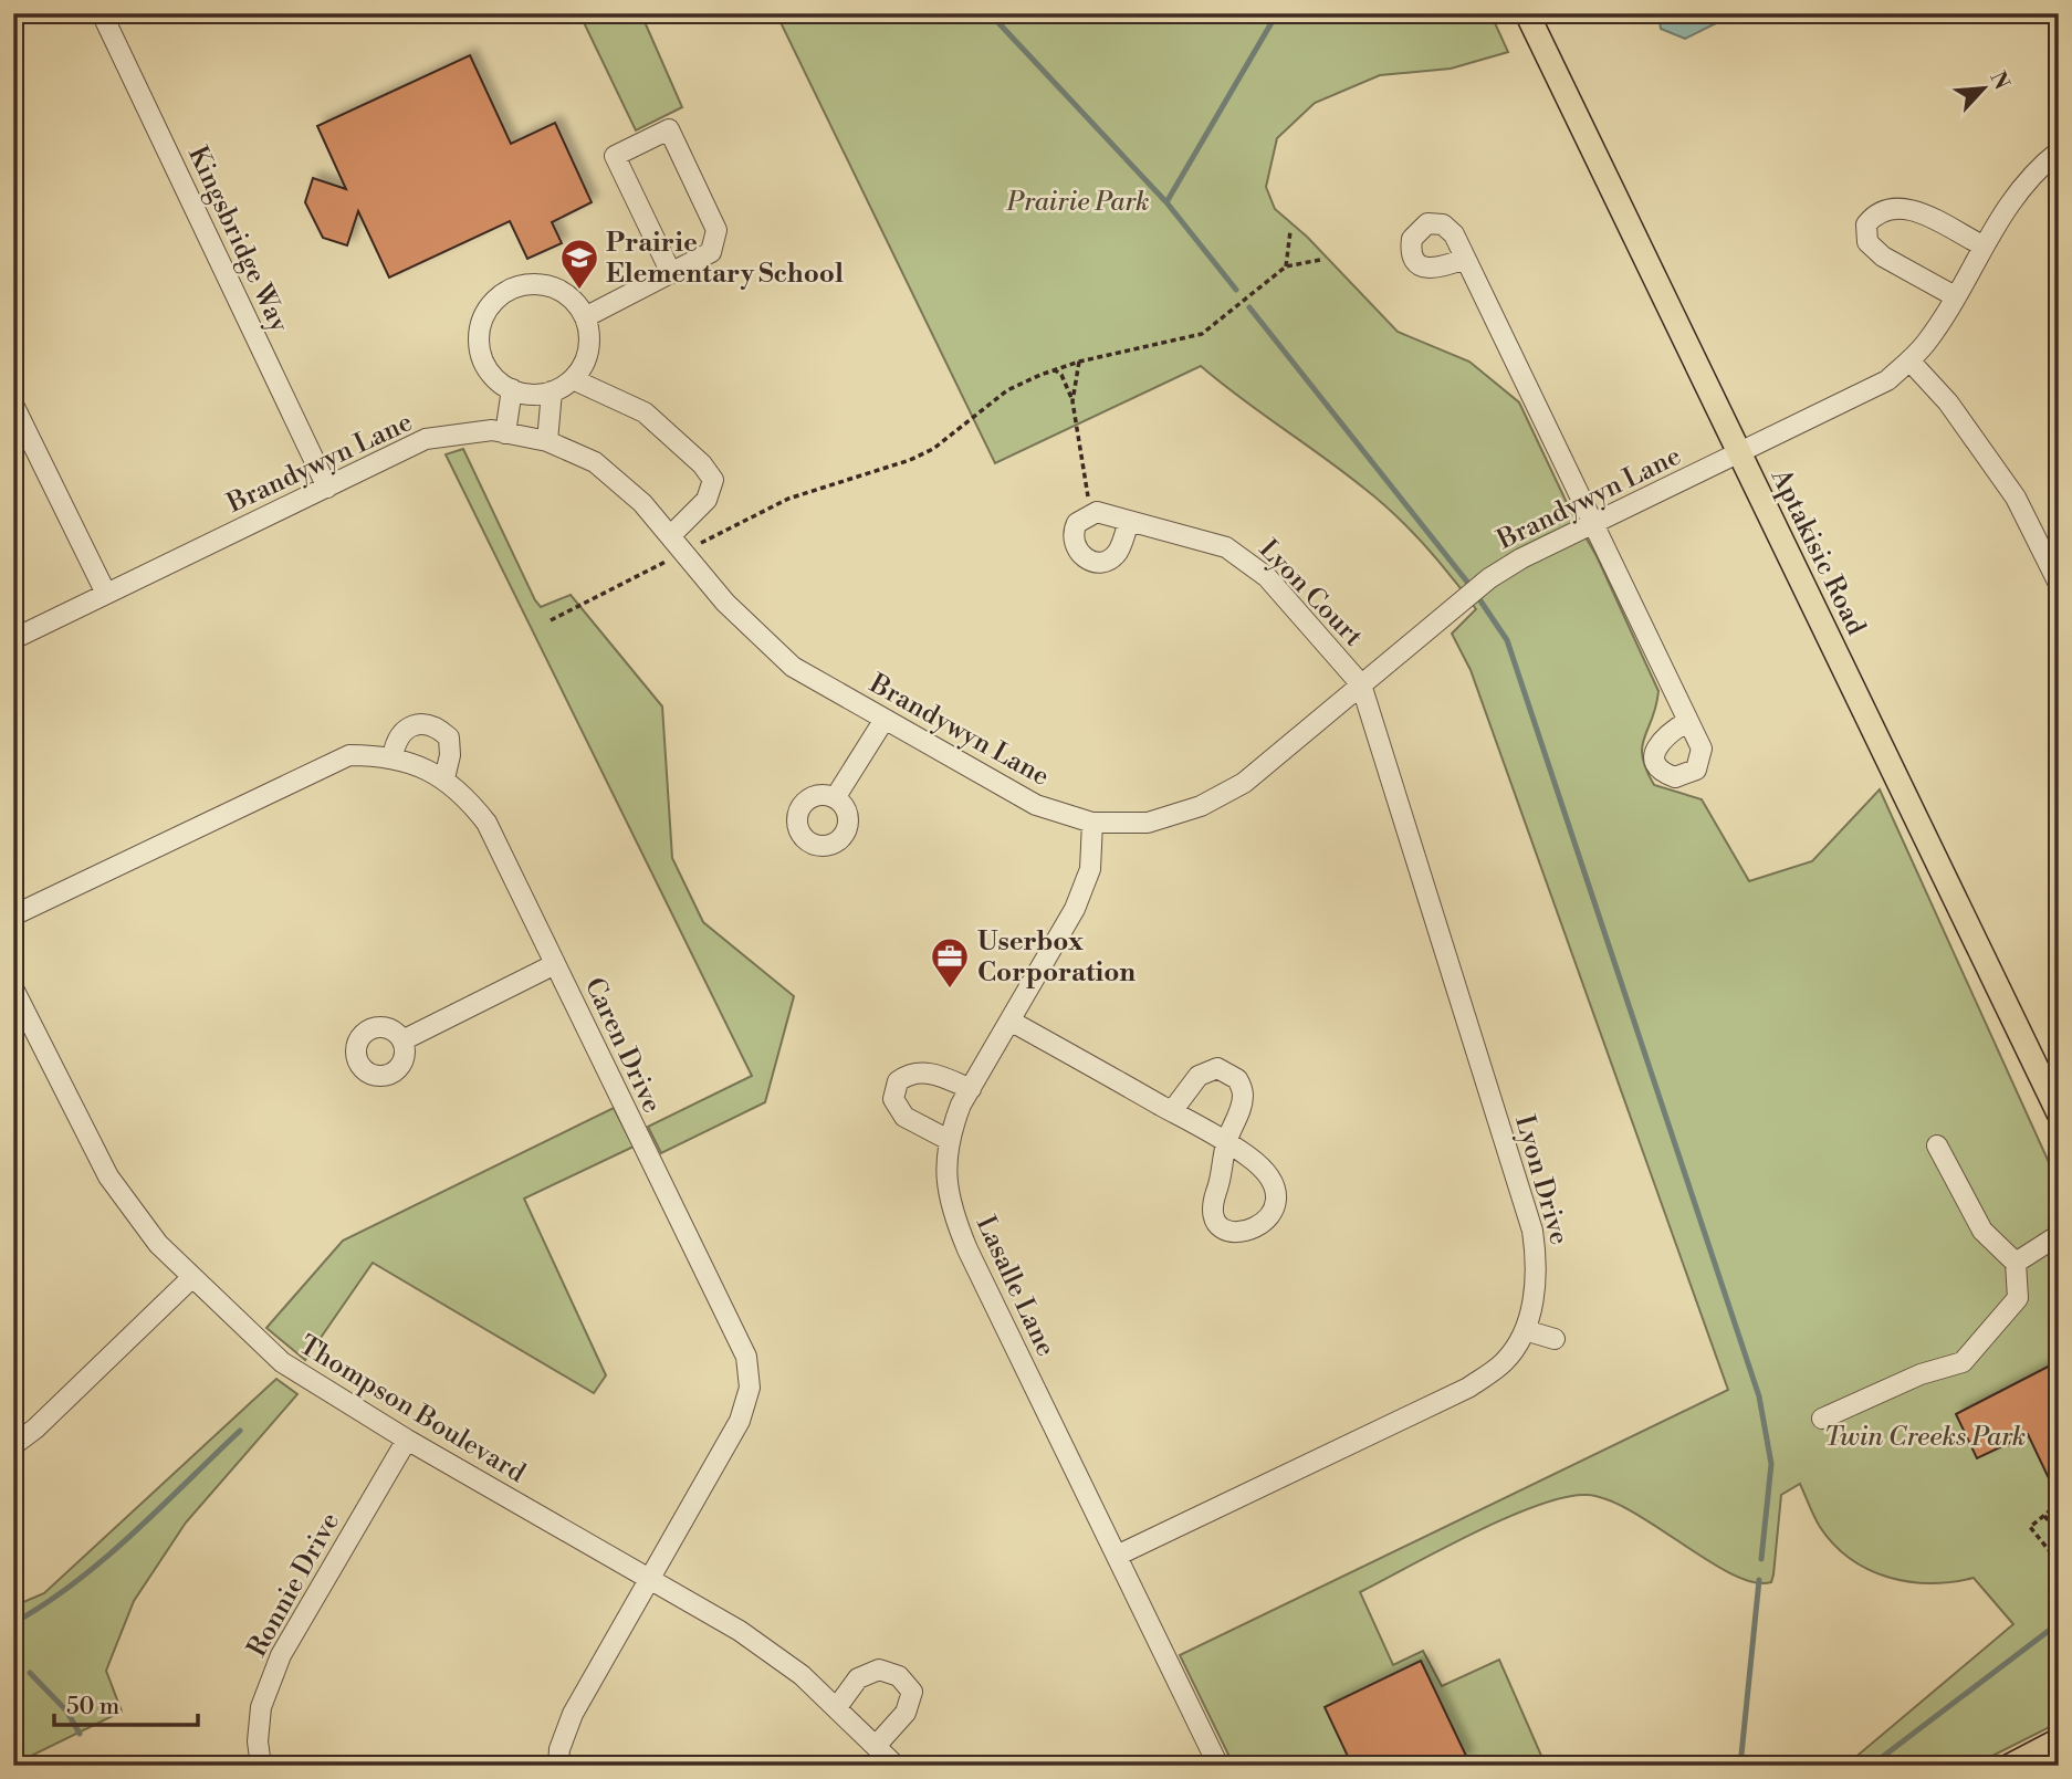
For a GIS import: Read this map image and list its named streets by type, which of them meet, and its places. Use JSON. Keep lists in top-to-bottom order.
{
  "streets": {
    "main road": ["Aptakisic Road"],
    "street": [
      "Kingsbridge Way",
      "Brandywyn Lane",
      "Lyon Court",
      "Caren Drive",
      "Lyon Drive",
      "Lasalle Lane",
      "Thompson Boulevard",
      "Ronnie Drive"
    ]
  },
  "crossings": [
    ["Kingsbridge Way", "Brandywyn Lane"],
    ["Brandywyn Lane", "Aptakisic Road"],
    ["Brandywyn Lane", "Lyon Court"],
    ["Brandywyn Lane", "Lyon Drive"],
    ["Brandywyn Lane", "Lasalle Lane"],
    ["Lyon Court", "Lyon Drive"],
    ["Caren Drive", "Thompson Boulevard"],
    ["Lyon Drive", "Lasalle Lane"],
    ["Thompson Boulevard", "Ronnie Drive"]
  ],
  "parks": ["Prairie Park", "Twin Creeks Park"],
  "places": {
    "school or university": ["Prairie Elementary School"],
    "office": ["Userbox Corporation"]
  },
  "scale_bar": "50 m",
  "north": "top right"
}
